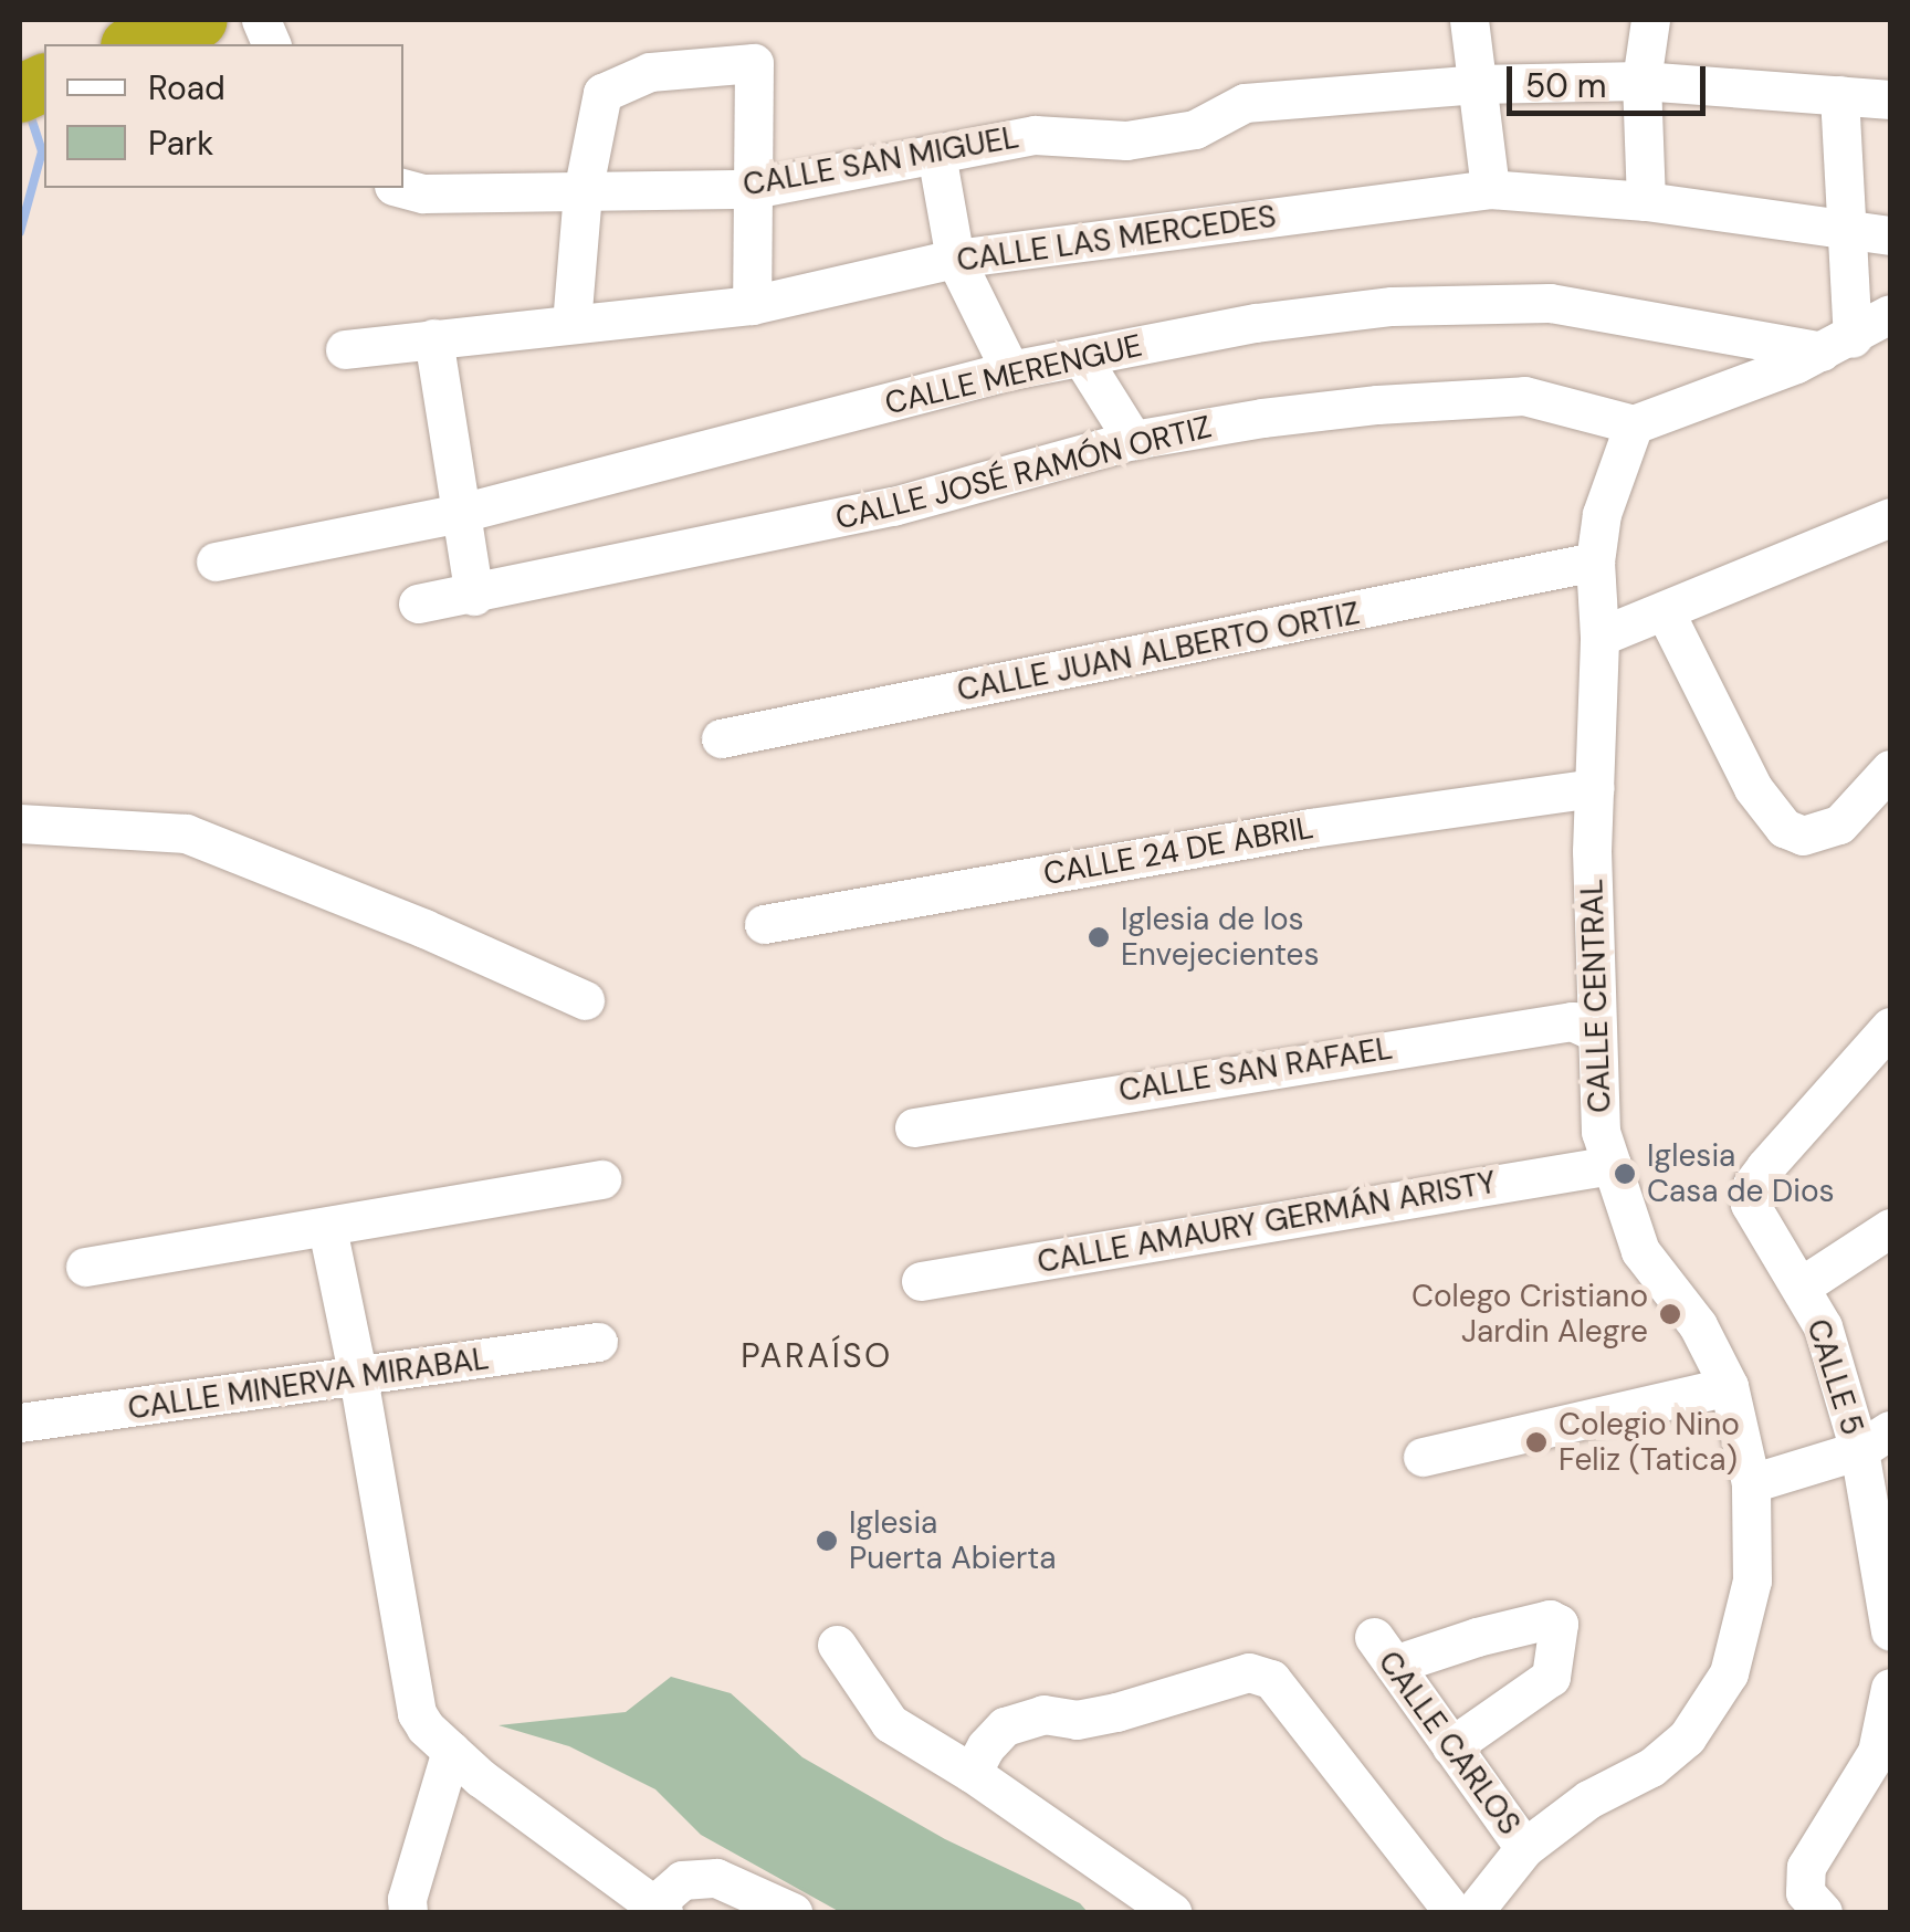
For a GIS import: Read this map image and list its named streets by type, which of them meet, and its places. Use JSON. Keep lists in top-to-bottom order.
{
  "streets": {
    "street": [
      "CALLE SAN MIGUEL",
      "CALLE LAS MERCEDES",
      "CALLE MERENGUE",
      "CALLE JOSÉ RAMÓN ORTIZ",
      "CALLE JUAN ALBERTO ORTIZ",
      "CALLE 24 DE ABRIL",
      "CALLE CENTRAL",
      "CALLE SAN RAFAEL",
      "CALLE AMAURY GERMÁN ARISTY",
      "CALLE 5",
      "CALLE MINERVA MIRABAL",
      "CALLE CARLOS"
    ]
  },
  "crossings": [
    ["CALLE JOSÉ RAMÓN ORTIZ", "CALLE CENTRAL"],
    ["CALLE JUAN ALBERTO ORTIZ", "CALLE CENTRAL"],
    ["CALLE 24 DE ABRIL", "CALLE CENTRAL"],
    ["CALLE CENTRAL", "CALLE SAN RAFAEL"],
    ["CALLE CENTRAL", "CALLE AMAURY GERMÁN ARISTY"],
    ["CALLE CENTRAL", "CALLE CARLOS"]
  ],
  "districts": ["PARAÍSO"],
  "places": [
    "Iglesia de los Envejecientes",
    "Iglesia Casa de Dios",
    "Colego Cristiano Jardin Alegre",
    "Colegio Nino Feliz (Tatica)",
    "Iglesia Puerta Abierta"
  ],
  "legend": ["Road", "Park"],
  "scale_bar": "50 m"
}
